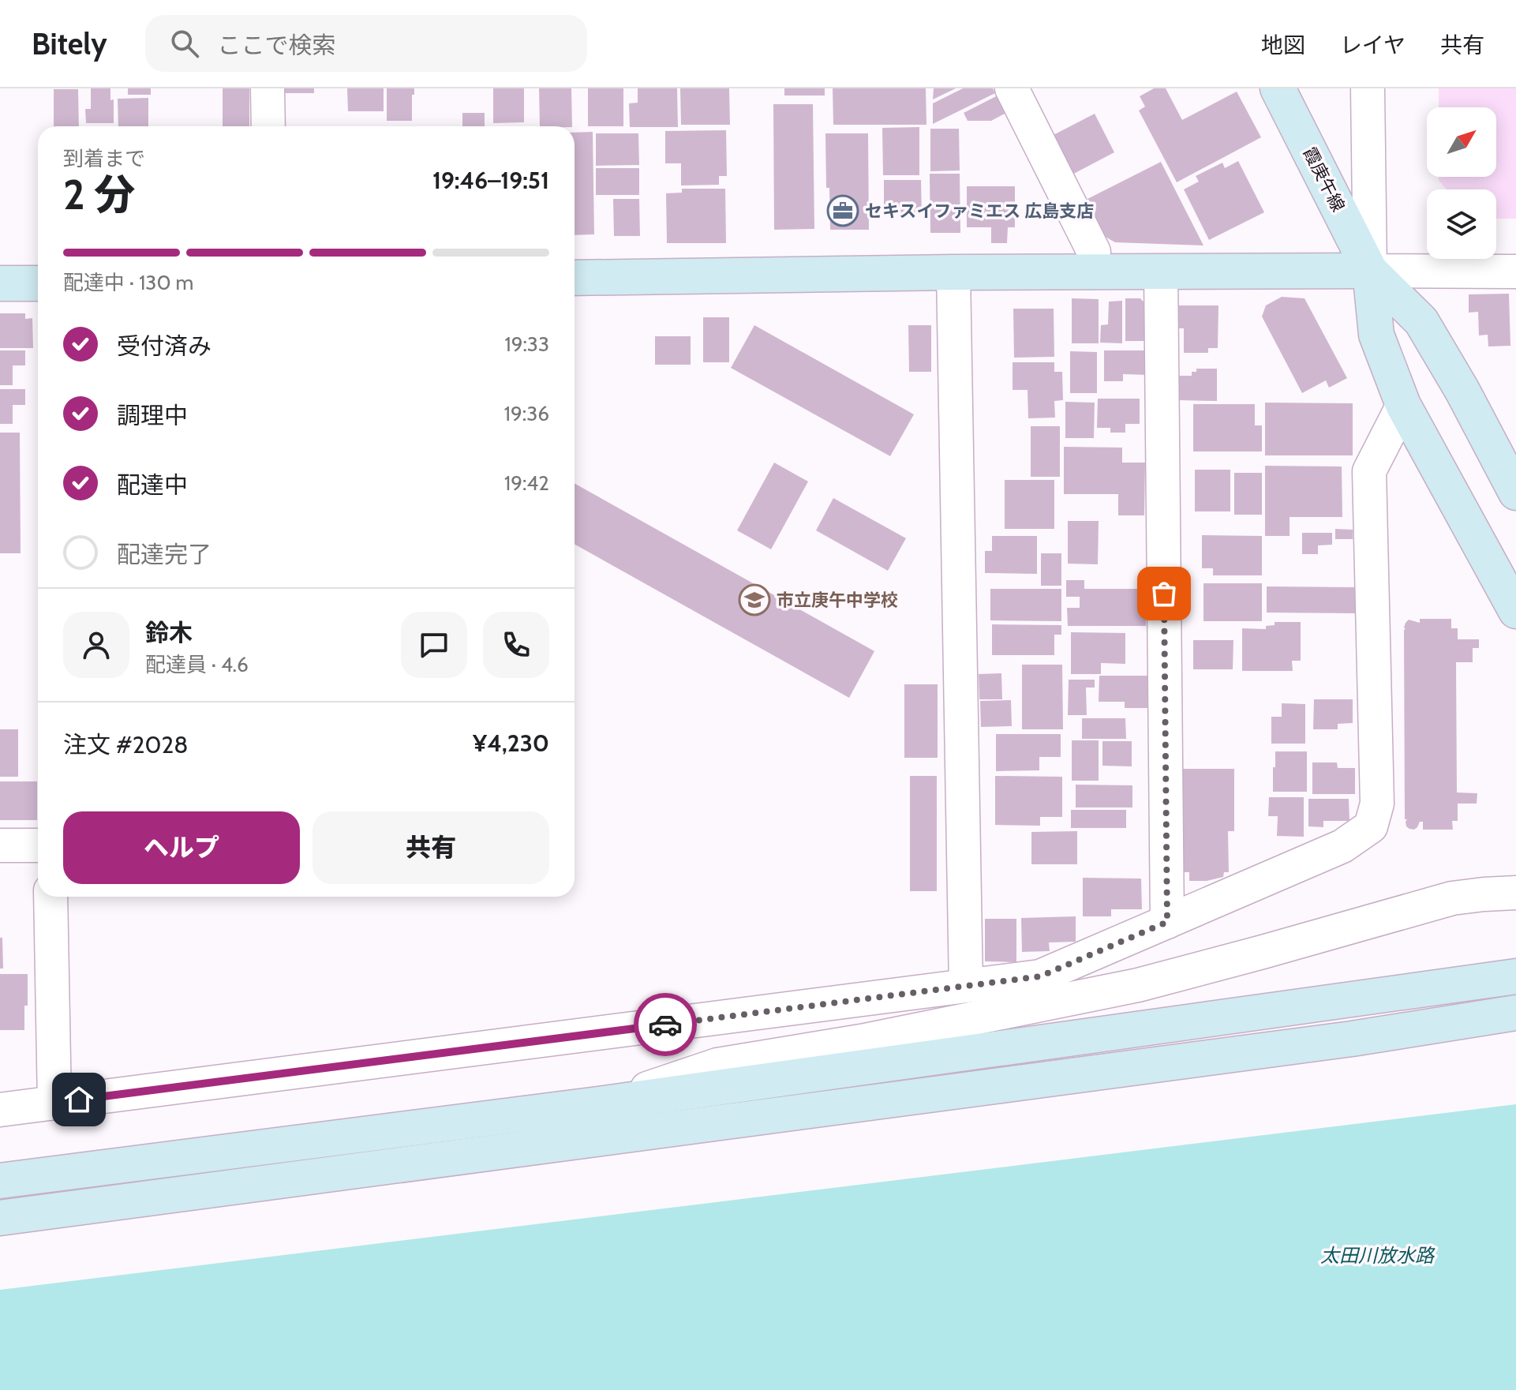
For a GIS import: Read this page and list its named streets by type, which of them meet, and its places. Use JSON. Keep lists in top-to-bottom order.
{
  "streets": {
    "street": ["霞庚午線"]
  },
  "water": ["太田川放水路"],
  "places": {
    "office": ["セキスイファミエス 広島支店"],
    "school or university": ["市立庚午中学校"]
  },
  "north": "top right",
  "page": {
    "header": "Bitely",
    "search": "ここで検索",
    "nav": ["地図", "レイヤ", "共有"],
    "heading": ["2 分", "到着まで", "19:46–19:51"],
    "panel": [
      "鈴木",
      "配達員 · 4.6",
      "注文 #2028",
      "¥4,230"
    ],
    "bar": "配達中 · 130 m",
    "list": [
      ["受付済み", "19:33"],
      ["調理中", "19:36"],
      ["配達中", "19:42"],
      "配達完了"
    ],
    "buttons": ["ヘルプ", "共有"]
  }
}
